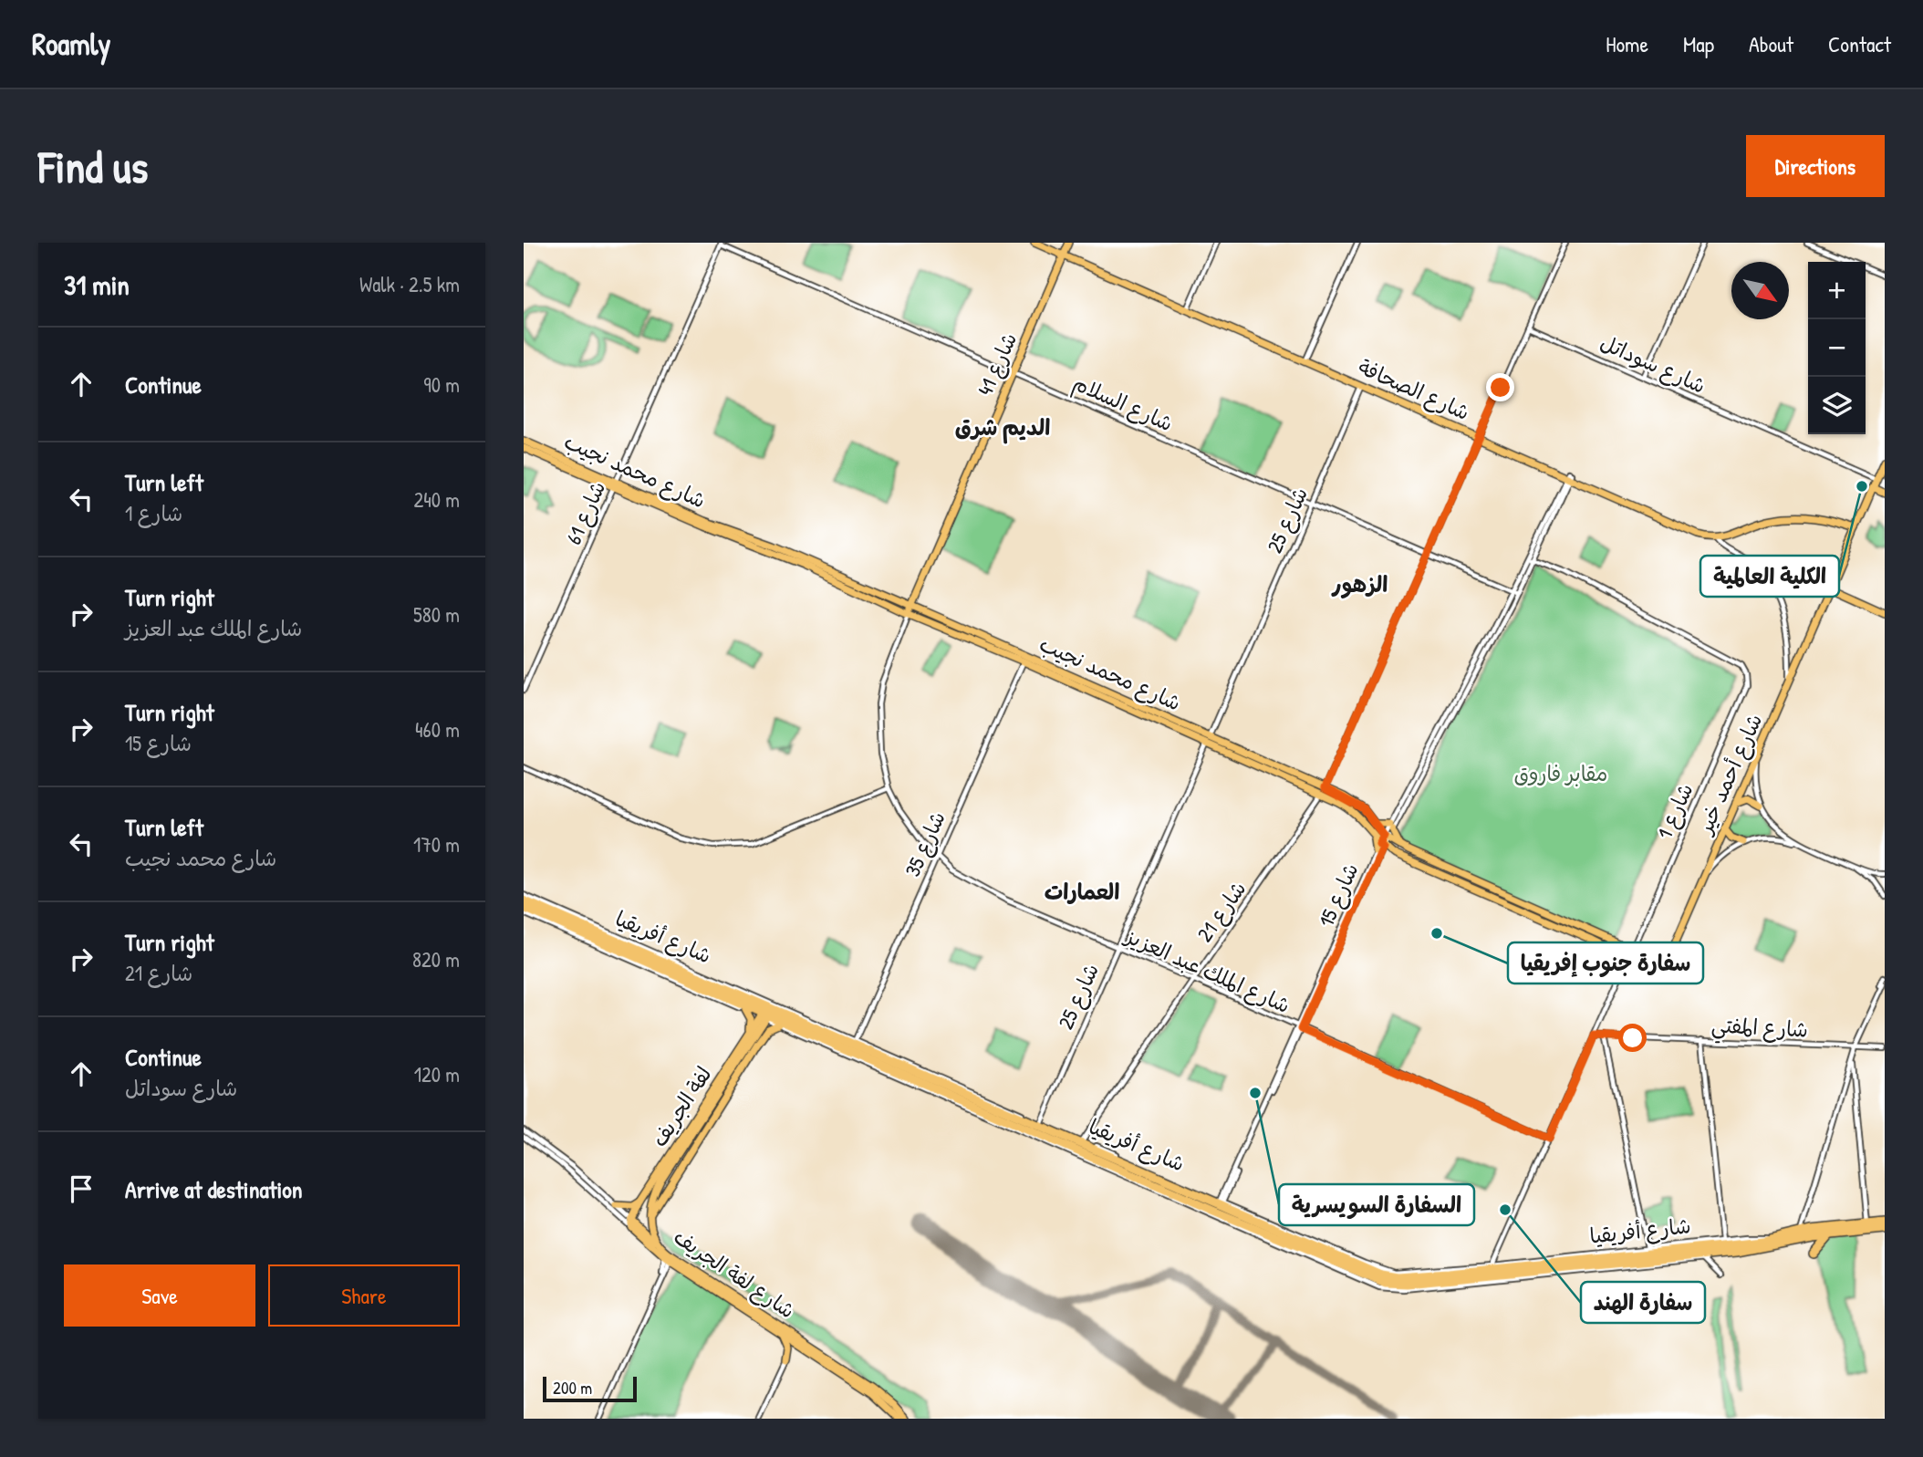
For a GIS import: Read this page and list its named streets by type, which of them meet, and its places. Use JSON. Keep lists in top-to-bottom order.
{
  "streets": {
    "highway": ["شارع أفريقيا"],
    "main road": [
      "شارع 41",
      "شارع الصحافة",
      "شارع محمد نجيب",
      "شارع أحمد خير",
      "لفة الجريف",
      "شارع لفة الجريف"
    ],
    "street": [
      "شارع سوداتل",
      "شارع السلام",
      "شارع 61",
      "شارع 25",
      "شارع 1",
      "شارع 35",
      "شارع 15",
      "شارع 21",
      "شارع الملك عبد العزيز",
      "شارع المفتي"
    ]
  },
  "crossings": [
    ["شارع 41", "شارع الصحافة"],
    ["شارع 41", "شارع السلام"],
    ["شارع 41", "شارع محمد نجيب"],
    ["شارع 41", "شارع الملك عبد العزيز"],
    ["شارع سوداتل", "شارع أحمد خير"],
    ["شارع الصحافة", "شارع 25"],
    ["شارع الصحافة", "شارع 15"],
    ["شارع الصحافة", "شارع 21"],
    ["شارع السلام", "شارع 61"],
    ["شارع السلام", "شارع 25"],
    ["شارع السلام", "شارع 15"],
    ["شارع السلام", "شارع 21"],
    ["شارع محمد نجيب", "شارع 61"],
    ["شارع محمد نجيب", "شارع 25"],
    ["شارع محمد نجيب", "شارع أحمد خير"],
    ["شارع محمد نجيب", "شارع 1"],
    ["شارع محمد نجيب", "شارع 35"],
    ["شارع محمد نجيب", "شارع 15"],
    ["شارع محمد نجيب", "شارع 21"],
    ["شارع محمد نجيب", "شارع الملك عبد العزيز"],
    ["شارع 25", "شارع أفريقيا"],
    ["شارع 25", "شارع الملك عبد العزيز"],
    ["شارع 35", "شارع أفريقيا"],
    ["شارع 35", "شارع الملك عبد العزيز"],
    ["شارع 15", "شارع أفريقيا"],
    ["شارع 15", "شارع الملك عبد العزيز"],
    ["شارع 21", "شارع أفريقيا"],
    ["شارع 21", "شارع الملك عبد العزيز"],
    ["شارع أفريقيا", "لفة الجريف"],
    ["لفة الجريف", "شارع لفة الجريف"]
  ],
  "districts": ["الديم شرق", "الزهور", "العمارات"],
  "parks": ["مقابر فاروق"],
  "places": [
    "الكلية العالمية",
    "سفارة جنوب إفريقيا",
    "السفارة السويسرية",
    "سفارة الهند"
  ],
  "scale_bar": "200 m",
  "north": "bottom right",
  "page": {
    "header": "Roamly",
    "nav": [
      "Home",
      "Map",
      "About",
      "Contact"
    ],
    "buttons": [
      "Directions",
      ["Save", "Share"]
    ],
    "title": "Find us",
    "heading": ["31 min", "Walk · 2.5 km"],
    "map_buttons": ["+", "−"],
    "list": [
      ["Continue", "90 m"],
      ["Turn left", "شارع 1", "240 m"],
      ["Turn right", "شارع الملك عبد العزيز", "580 m"],
      ["Turn right", "شارع 15", "460 m"],
      ["Turn left", "شارع محمد نجيب", "170 m"],
      ["Turn right", "شارع 21", "820 m"],
      ["Continue", "شارع سوداتل", "120 m"],
      "Arrive at destination"
    ],
    "scale": "200 m"
  }
}
